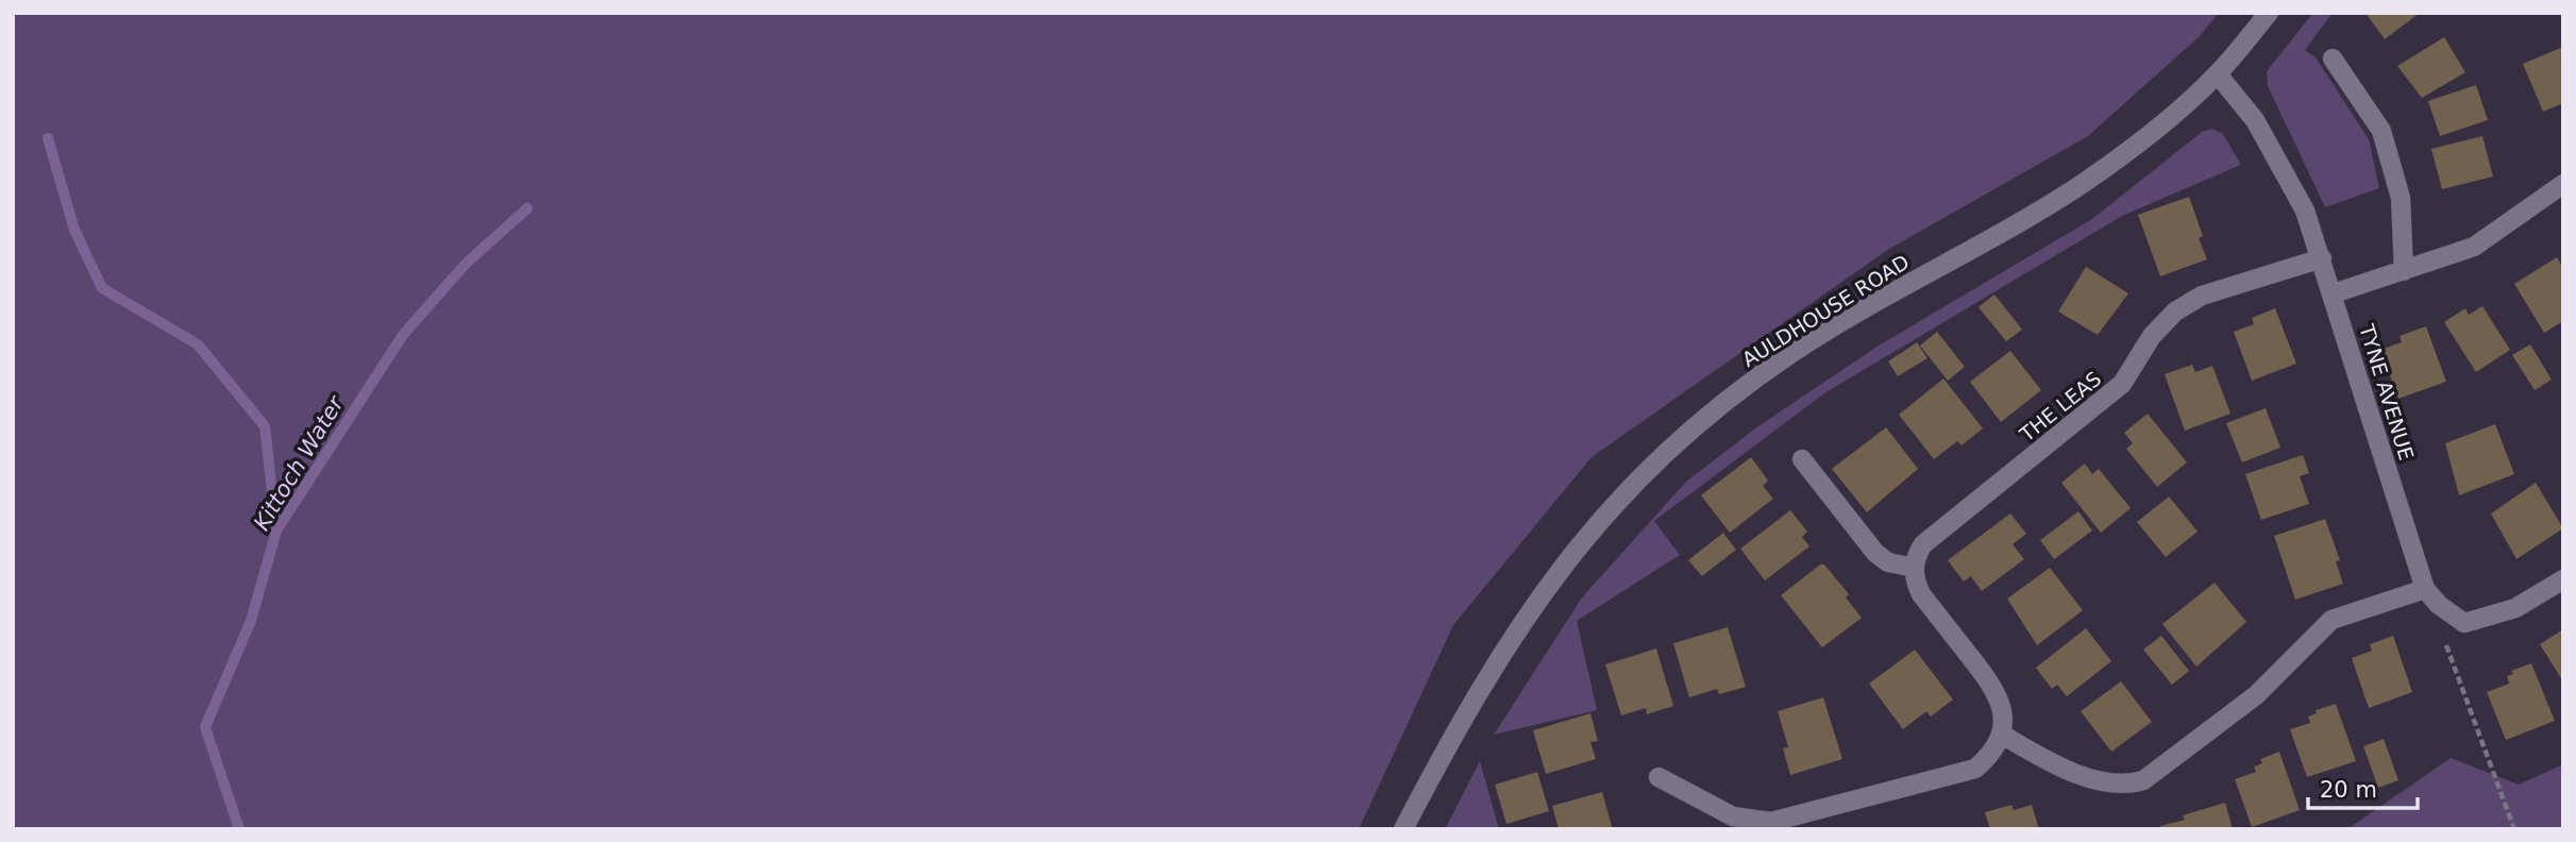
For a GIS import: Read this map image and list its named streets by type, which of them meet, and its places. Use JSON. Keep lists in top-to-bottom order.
{
  "streets": {
    "street": ["AULDHOUSE ROAD", "TYNE AVENUE", "THE LEAS"]
  },
  "crossings": [
    ["AULDHOUSE ROAD", "TYNE AVENUE"],
    ["TYNE AVENUE", "THE LEAS"]
  ],
  "water": ["Kittoch Water"],
  "scale_bar": "20 m"
}
